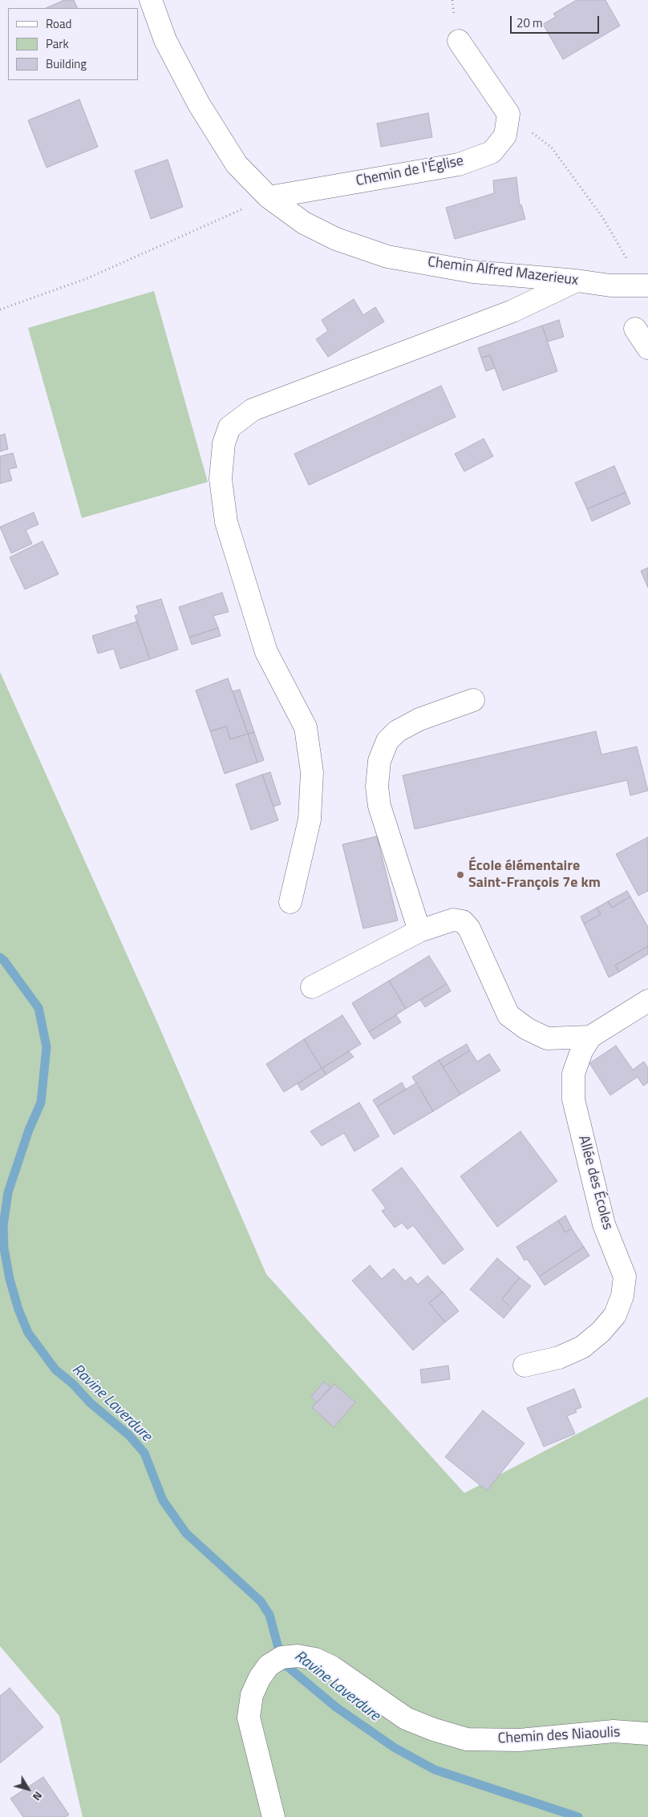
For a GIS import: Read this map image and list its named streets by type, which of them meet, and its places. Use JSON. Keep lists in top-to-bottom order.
{
  "streets": {
    "street": [
      "Chemin de l'Église",
      "Chemin Alfred Mazerieux",
      "Allée des Écoles",
      "Chemin des Niaoulis"
    ]
  },
  "crossings": [
    ["Chemin de l'Église", "Chemin Alfred Mazerieux"]
  ],
  "water": ["Ravine Laverdure"],
  "places": ["École élémentaire Saint-François 7e km"],
  "legend": ["Road", "Park", "Building"],
  "scale_bar": "20 m",
  "north": "bottom right"
}
